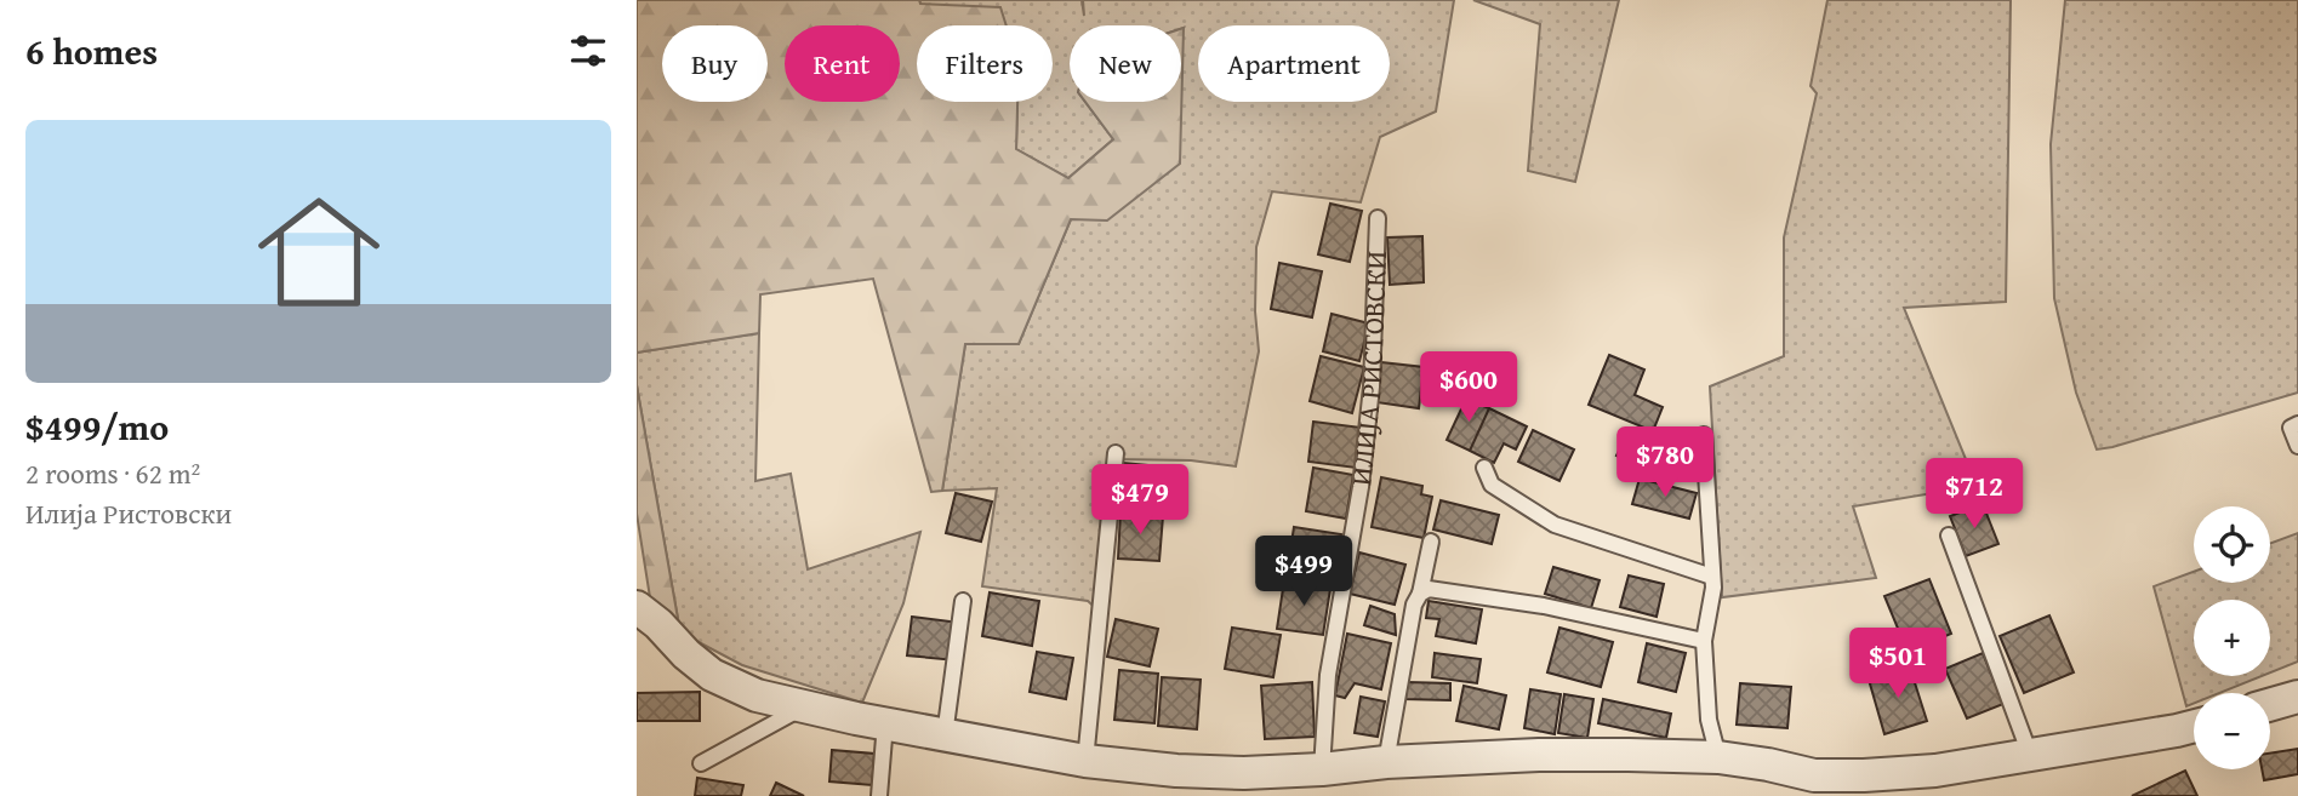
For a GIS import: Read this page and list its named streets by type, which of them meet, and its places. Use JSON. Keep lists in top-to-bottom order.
{
  "streets": {
    "lane": ["ИЛИЈА РИСТОВСКИ"]
  },
  "page": {
    "heading": "6 homes",
    "chip": [
      "Buy",
      "Rent",
      "Filters",
      "New",
      "Apartment"
    ],
    "list": [
      {
        "name": "$499/mo",
        "note": "2 rooms · 62 m² · Илија Ристовски"
      }
    ],
    "price": [
      "$600",
      "$780",
      "$712",
      "$479",
      "$499",
      "$501"
    ],
    "map_buttons": ["+", "−"]
  }
}
